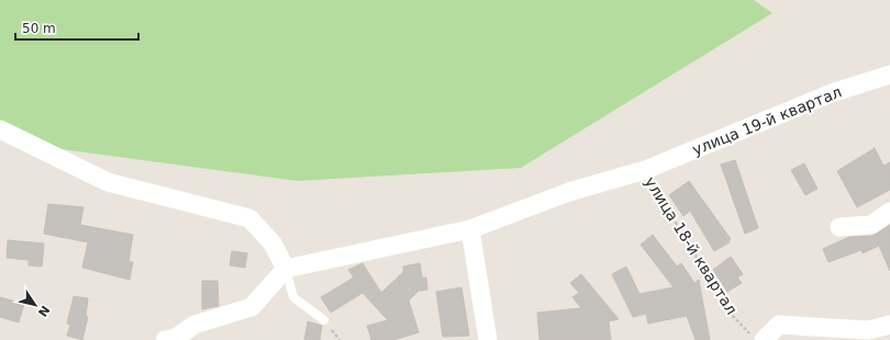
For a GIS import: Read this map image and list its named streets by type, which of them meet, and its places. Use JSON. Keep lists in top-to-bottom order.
{
  "streets": {
    "street": ["улица 19-й квартал", "улица 18-й квартал"]
  },
  "crossings": [
    ["улица 19-й квартал", "улица 18-й квартал"]
  ],
  "scale_bar": "50 m",
  "north": "bottom right"
}
